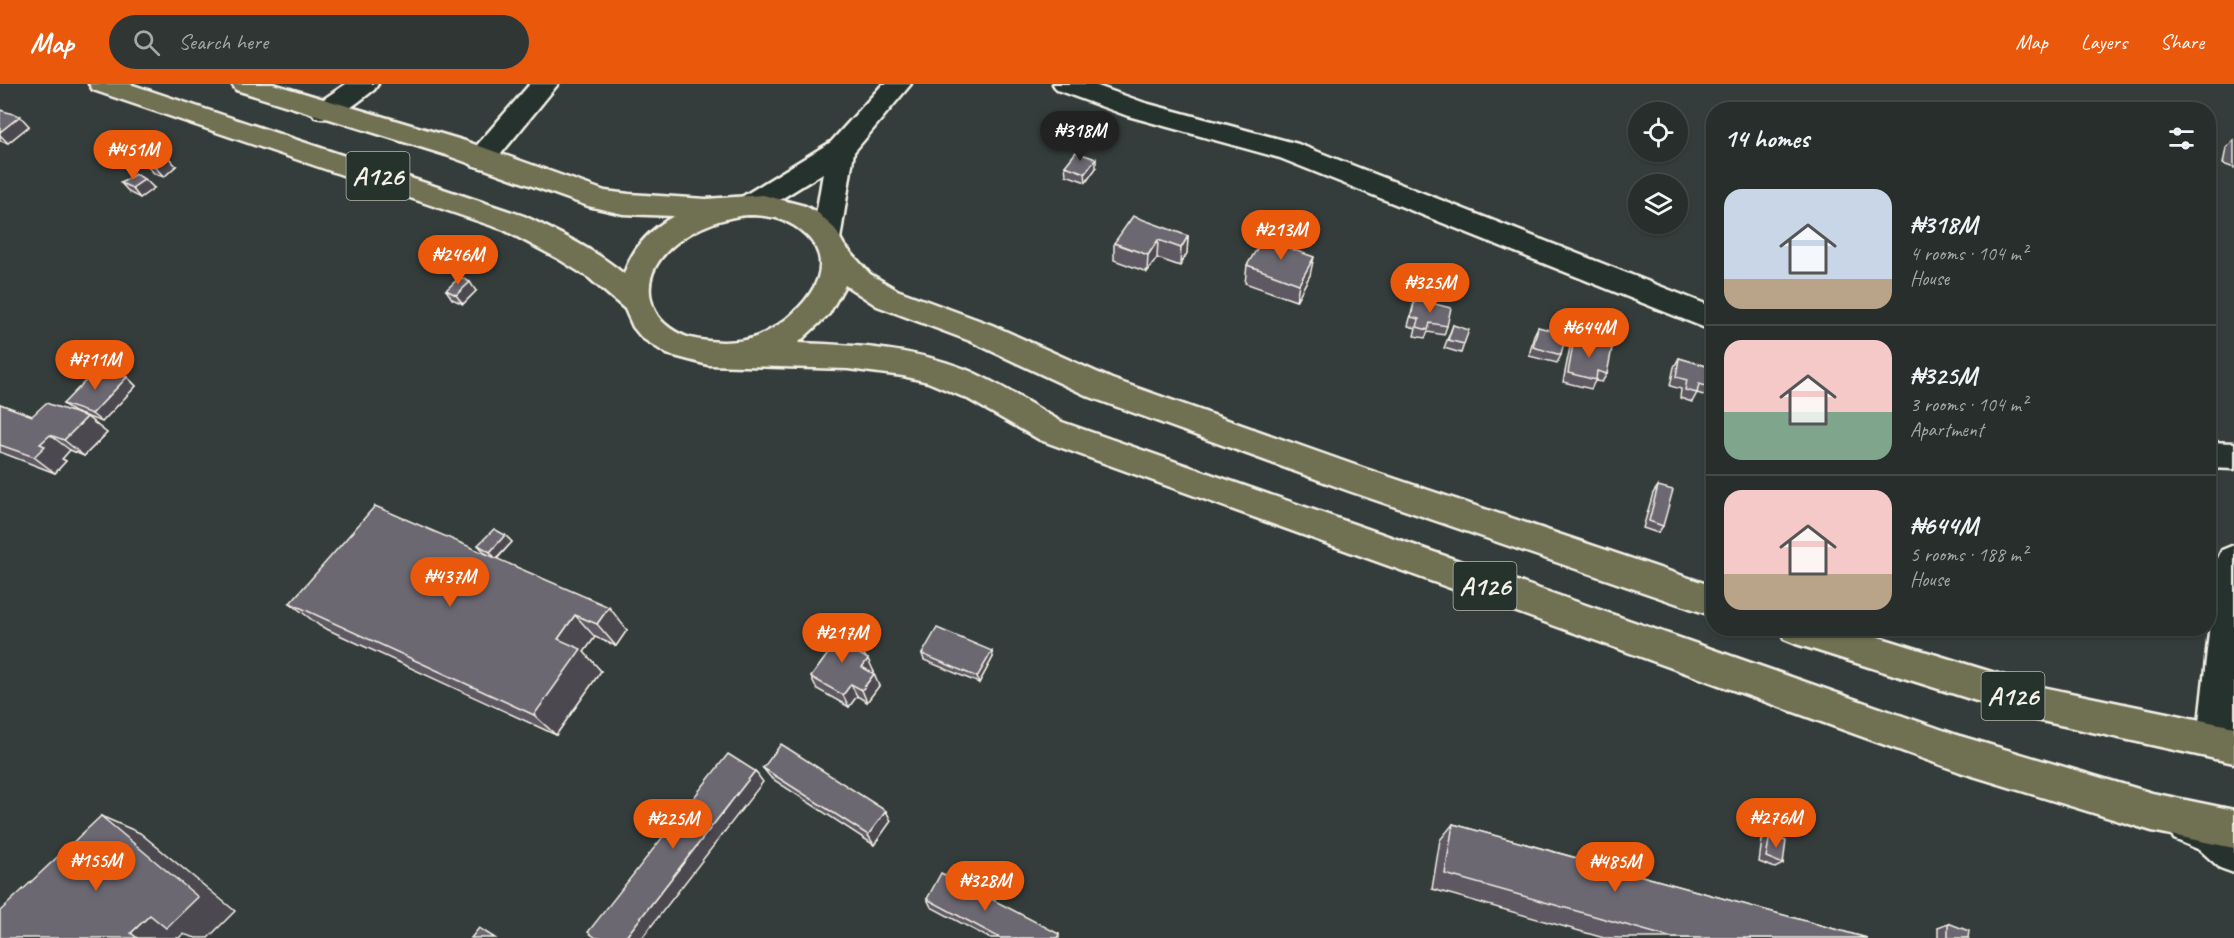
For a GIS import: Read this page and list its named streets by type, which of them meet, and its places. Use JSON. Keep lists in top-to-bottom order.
{
  "streets": {
    "highway": ["A126"]
  },
  "page": {
    "header": "Map",
    "search": "Search here",
    "nav": ["Map", "Layers", "Share"],
    "heading": "14 homes",
    "price": [
      "₦318M",
      "₦451M",
      "₦213M",
      "₦246M",
      "₦325M",
      "₦644M",
      "₦711M",
      "₦437M",
      "₦217M",
      "₦276M",
      "₦225M",
      "₦155M",
      "₦485M",
      "₦328M"
    ],
    "list": [
      {
        "name": "₦318M",
        "note": "4 rooms · 104 m² · House"
      },
      {
        "name": "₦325M",
        "note": "3 rooms · 104 m² · Apartment"
      },
      {
        "name": "₦644M",
        "note": "5 rooms · 188 m² · House"
      }
    ]
  }
}
